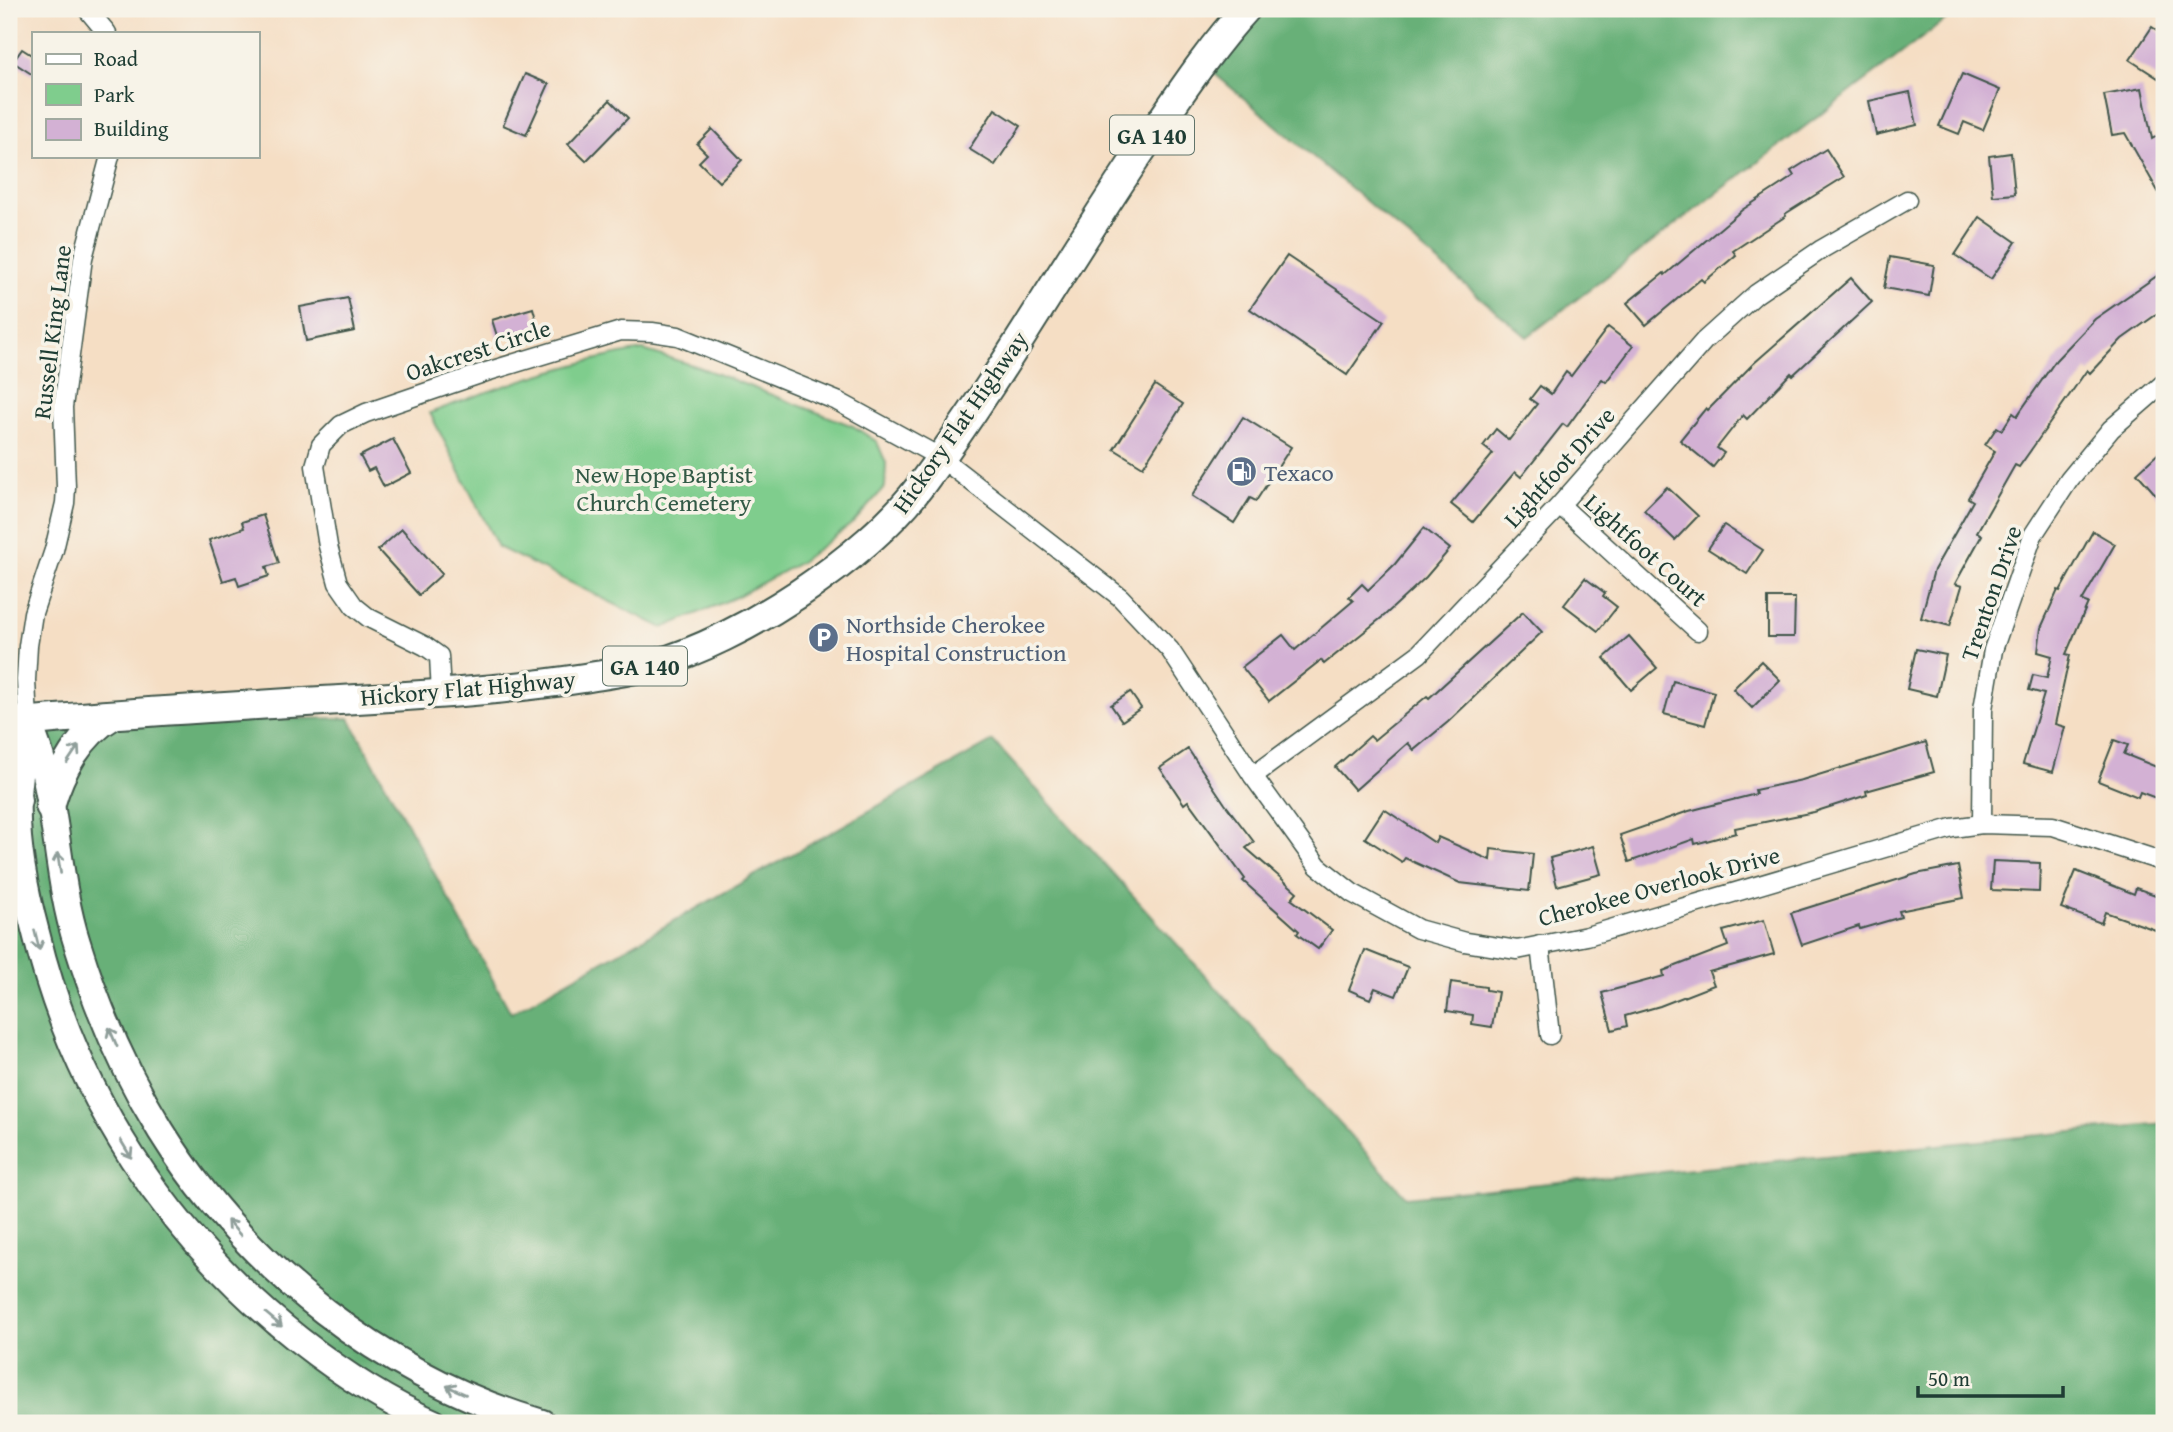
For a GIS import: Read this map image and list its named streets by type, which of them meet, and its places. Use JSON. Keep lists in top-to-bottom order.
{
  "streets": {
    "main road": ["GA 140", "Hickory Flat Highway"],
    "street": [
      "Russell King Lane",
      "Oakcrest Circle",
      "Lightfoot Drive",
      "Lightfoot Court",
      "Trenton Drive",
      "Cherokee Overlook Drive"
    ]
  },
  "crossings": [
    ["Russell King Lane", "Hickory Flat Highway"],
    ["Oakcrest Circle", "Hickory Flat Highway"],
    ["Oakcrest Circle", "Cherokee Overlook Drive"],
    ["Hickory Flat Highway", "Cherokee Overlook Drive"],
    ["Lightfoot Drive", "Lightfoot Court"],
    ["Lightfoot Drive", "Cherokee Overlook Drive"],
    ["Trenton Drive", "Cherokee Overlook Drive"]
  ],
  "parks": ["New Hope Baptist Church Cemetery"],
  "places": {
    "fuel station": ["Texaco"],
    "parking": ["Northside Cherokee Hospital Construction"]
  },
  "legend": ["Road", "Park", "Building"],
  "scale_bar": "50 m"
}
